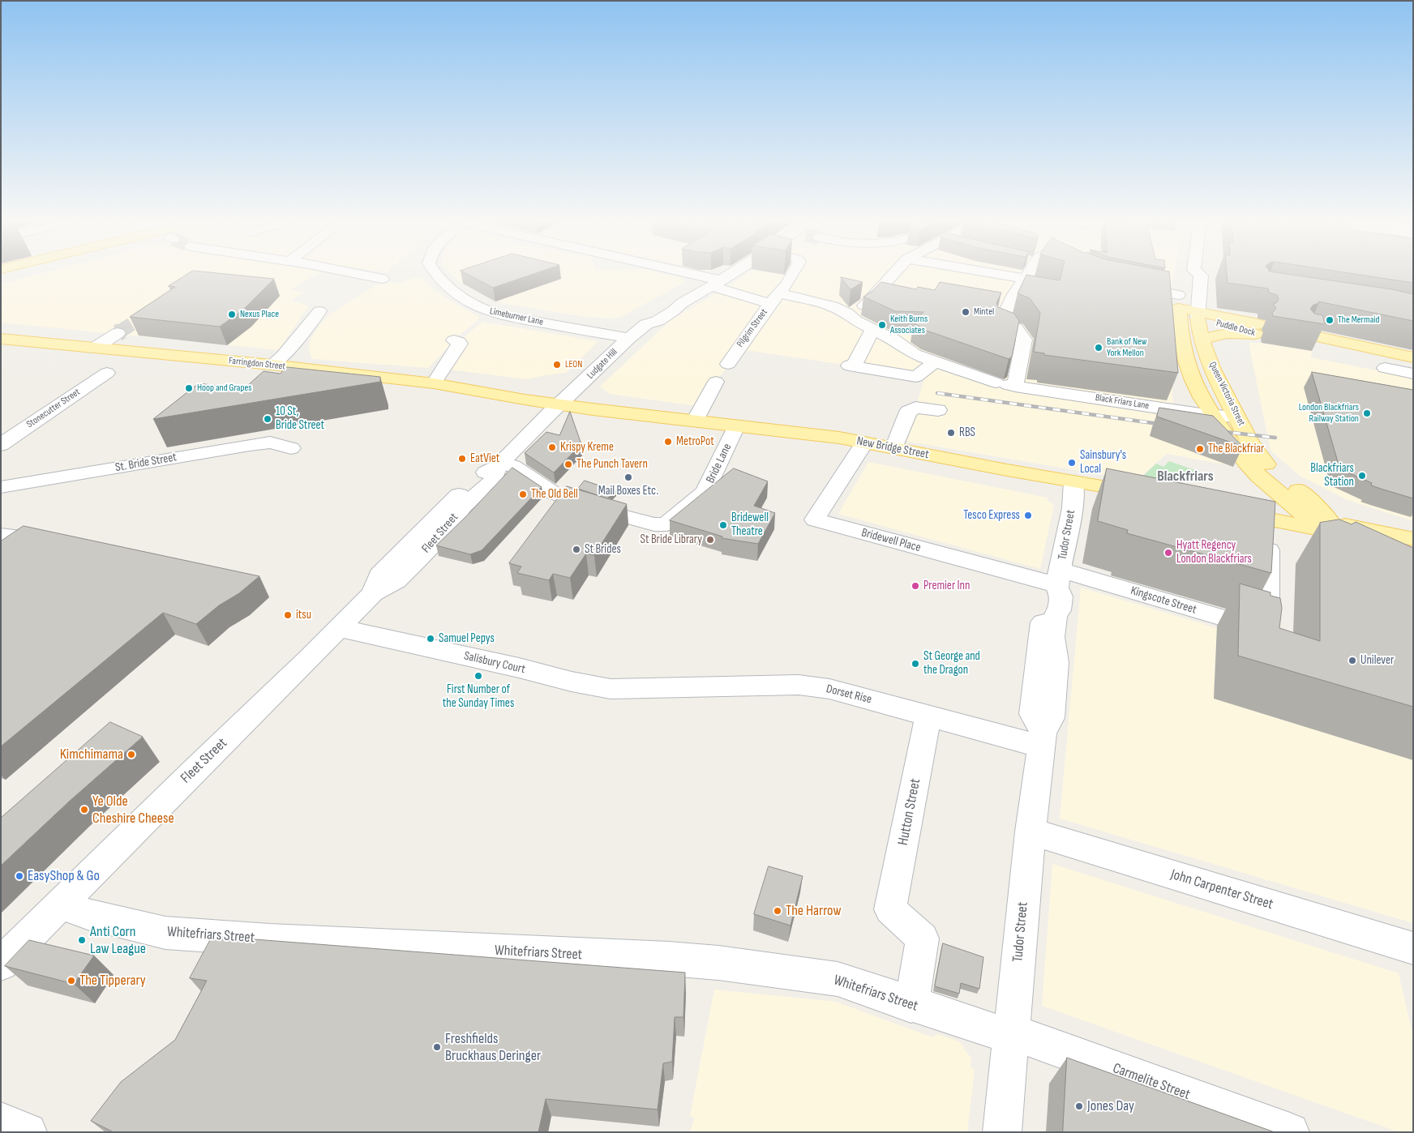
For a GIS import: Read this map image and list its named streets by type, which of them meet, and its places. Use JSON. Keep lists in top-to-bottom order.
{
  "streets": {
    "main road": [
      "Puddle Dock",
      "Farringdon Street",
      "Queen Victoria Street",
      "New Bridge Street"
    ],
    "street": [
      "Limeburner Lane",
      "Pilgrim Street",
      "Ludgate Hill",
      "Black Friars Lane",
      "Stonecutter Street",
      "St. Bride Street",
      "Bride Lane",
      "Fleet Street",
      "Tudor Street",
      "Bridewell Place",
      "Kingscote Street",
      "Salisbury Court",
      "Dorset Rise",
      "Hutton Street",
      "John Carpenter Street",
      "Whitefriars Street",
      "Carmelite Street"
    ]
  },
  "crossings": [
    ["Limeburner Lane", "Ludgate Hill"],
    ["Pilgrim Street", "Black Friars Lane"],
    ["Puddle Dock", "Queen Victoria Street"],
    ["Farringdon Street", "Ludgate Hill"],
    ["Farringdon Street", "New Bridge Street"],
    ["Farringdon Street", "Fleet Street"],
    ["Ludgate Hill", "Black Friars Lane"],
    ["Ludgate Hill", "New Bridge Street"],
    ["Ludgate Hill", "Fleet Street"],
    ["Queen Victoria Street", "Black Friars Lane"],
    ["New Bridge Street", "Bride Lane"],
    ["New Bridge Street", "Fleet Street"],
    ["New Bridge Street", "Tudor Street"],
    ["New Bridge Street", "Bridewell Place"],
    ["Bride Lane", "Fleet Street"],
    ["Fleet Street", "Salisbury Court"],
    ["Fleet Street", "Whitefriars Street"],
    ["Tudor Street", "Bridewell Place"],
    ["Tudor Street", "Kingscote Street"],
    ["Tudor Street", "Dorset Rise"],
    ["Tudor Street", "John Carpenter Street"],
    ["Tudor Street", "Whitefriars Street"],
    ["Tudor Street", "Carmelite Street"],
    ["Bridewell Place", "Kingscote Street"],
    ["Salisbury Court", "Dorset Rise"],
    ["Dorset Rise", "Hutton Street"],
    ["Hutton Street", "Whitefriars Street"],
    ["Whitefriars Street", "Carmelite Street"]
  ],
  "districts": ["Blackfriars"],
  "places": [
    "Mintel",
    "Nexus Place",
    "The Mermaid",
    "Keith Burns Associates",
    "Bank of New York Mellon",
    "LEON",
    "Hoop and Grapes",
    "London Blackfriars Railway Station",
    "10 St, Bride Street",
    "RBS",
    "MetroPot",
    "Krispy Kreme",
    "The Blackfriar",
    "EatViet",
    "Sainsbury's Local",
    "The Punch Tavern",
    "Blackfriars Station",
    "Mail Boxes Etc.",
    "The Old Bell",
    "Tesco Express",
    "Bridewell Theatre",
    "St Bride Library",
    "St Brides",
    "Hyatt Regency London Blackfriars",
    "Premier Inn",
    "itsu",
    "Samuel Pepys",
    "Unilever",
    "St George and the Dragon",
    "First Number of the Sunday Times",
    "Kimchimama",
    "Ye Olde Cheshire Cheese",
    "EasyShop & Go",
    "The Harrow",
    "Anti Corn Law League",
    "The Tipperary",
    "Freshfields Bruckhaus Deringer",
    "Jones Day"
  ]
}
